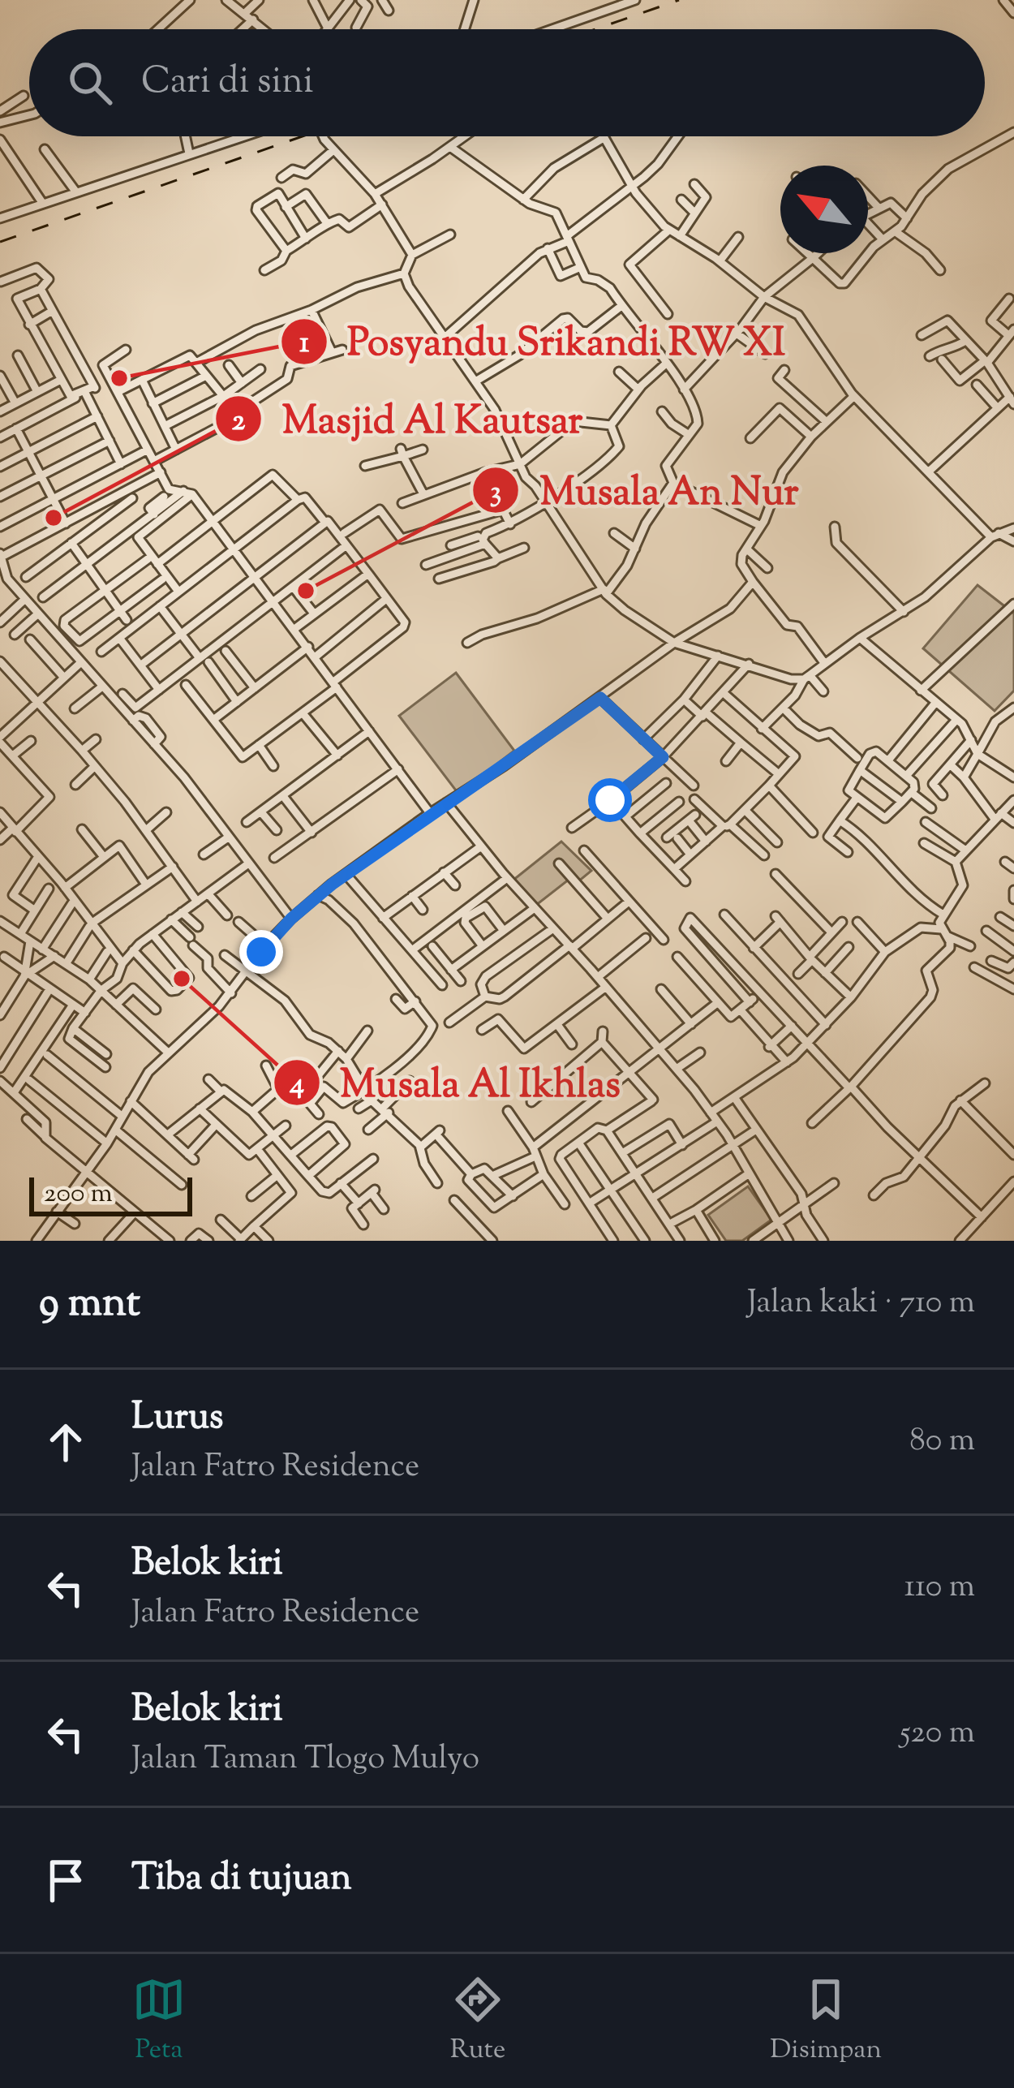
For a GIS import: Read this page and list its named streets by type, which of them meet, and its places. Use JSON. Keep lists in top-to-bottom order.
{
  "places": [
    "Posyandu Srikandi RW XI",
    "Masjid Al Kautsar",
    "Musala An Nur",
    "Musala Al Ikhlas"
  ],
  "scale_bar": "200 m",
  "north": "top left",
  "page": {
    "search": "Cari di sini",
    "scale": "200 m",
    "heading": ["9 mnt", "Jalan kaki · 710 m"],
    "list": [
      ["Lurus", "Jalan Fatro Residence", "80 m"],
      ["Belok kiri", "Jalan Fatro Residence", "110 m"],
      ["Belok kiri", "Jalan Taman Tlogo Mulyo", "520 m"],
      "Tiba di tujuan"
    ],
    "nav": ["Peta", "Rute", "Disimpan"]
  }
}
